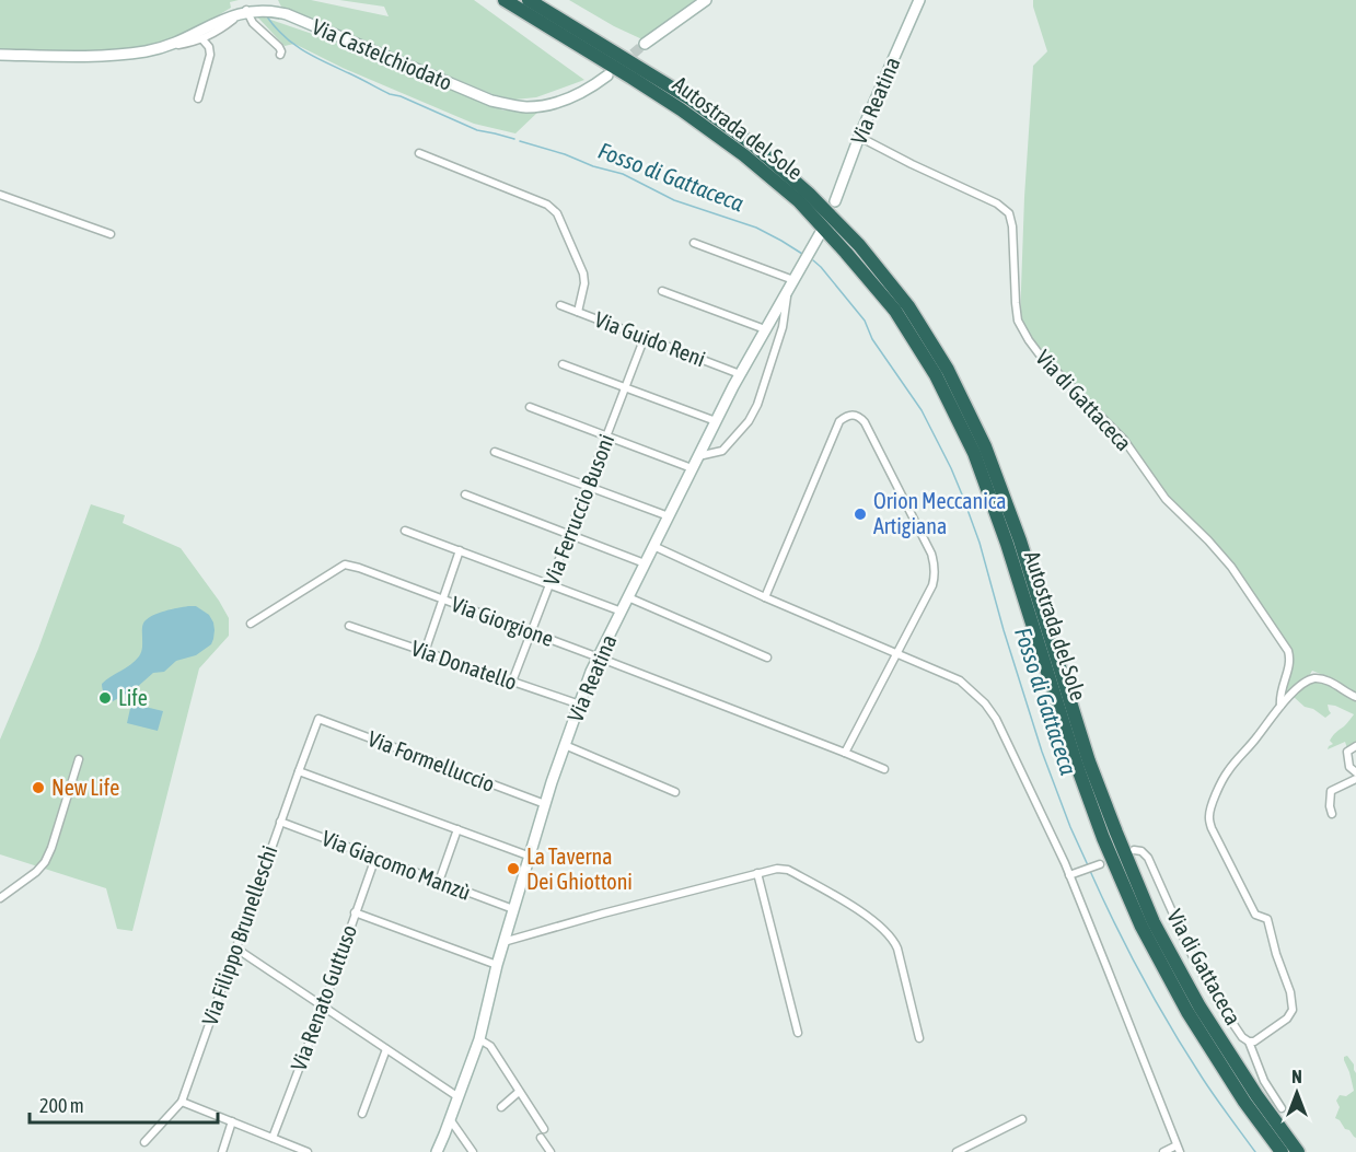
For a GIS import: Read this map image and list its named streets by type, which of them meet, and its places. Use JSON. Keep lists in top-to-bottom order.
{
  "streets": {
    "highway": ["Autostrada del Sole"],
    "street": [
      "Via Castelchiodato",
      "Via Reatina",
      "Via Guido Reni",
      "Via di Gattaceca",
      "Via Ferruccio Busoni",
      "Via Giorgione",
      "Via Donatello",
      "Via Formelluccio",
      "Via Giacomo Manzù",
      "Via Filippo Brunelleschi",
      "Via Renato Guttuso"
    ]
  },
  "crossings": [
    ["Via Reatina", "Via Guido Reni"],
    ["Via Reatina", "Via di Gattaceca"],
    ["Via Reatina", "Via Giorgione"],
    ["Via Reatina", "Via Donatello"],
    ["Via Reatina", "Via Formelluccio"],
    ["Via Reatina", "Via Giacomo Manzù"],
    ["Via Guido Reni", "Via Ferruccio Busoni"],
    ["Via Ferruccio Busoni", "Via Giorgione"],
    ["Via Ferruccio Busoni", "Via Donatello"],
    ["Via Formelluccio", "Via Filippo Brunelleschi"],
    ["Via Giacomo Manzù", "Via Filippo Brunelleschi"],
    ["Via Giacomo Manzù", "Via Renato Guttuso"]
  ],
  "water": ["Fosso di Gattaceca"],
  "places": [
    "Orion Meccanica Artigiana",
    "Life",
    "New Life",
    "La Taverna Dei Ghiottoni"
  ],
  "scale_bar": "200 m",
  "north": "top"
}
